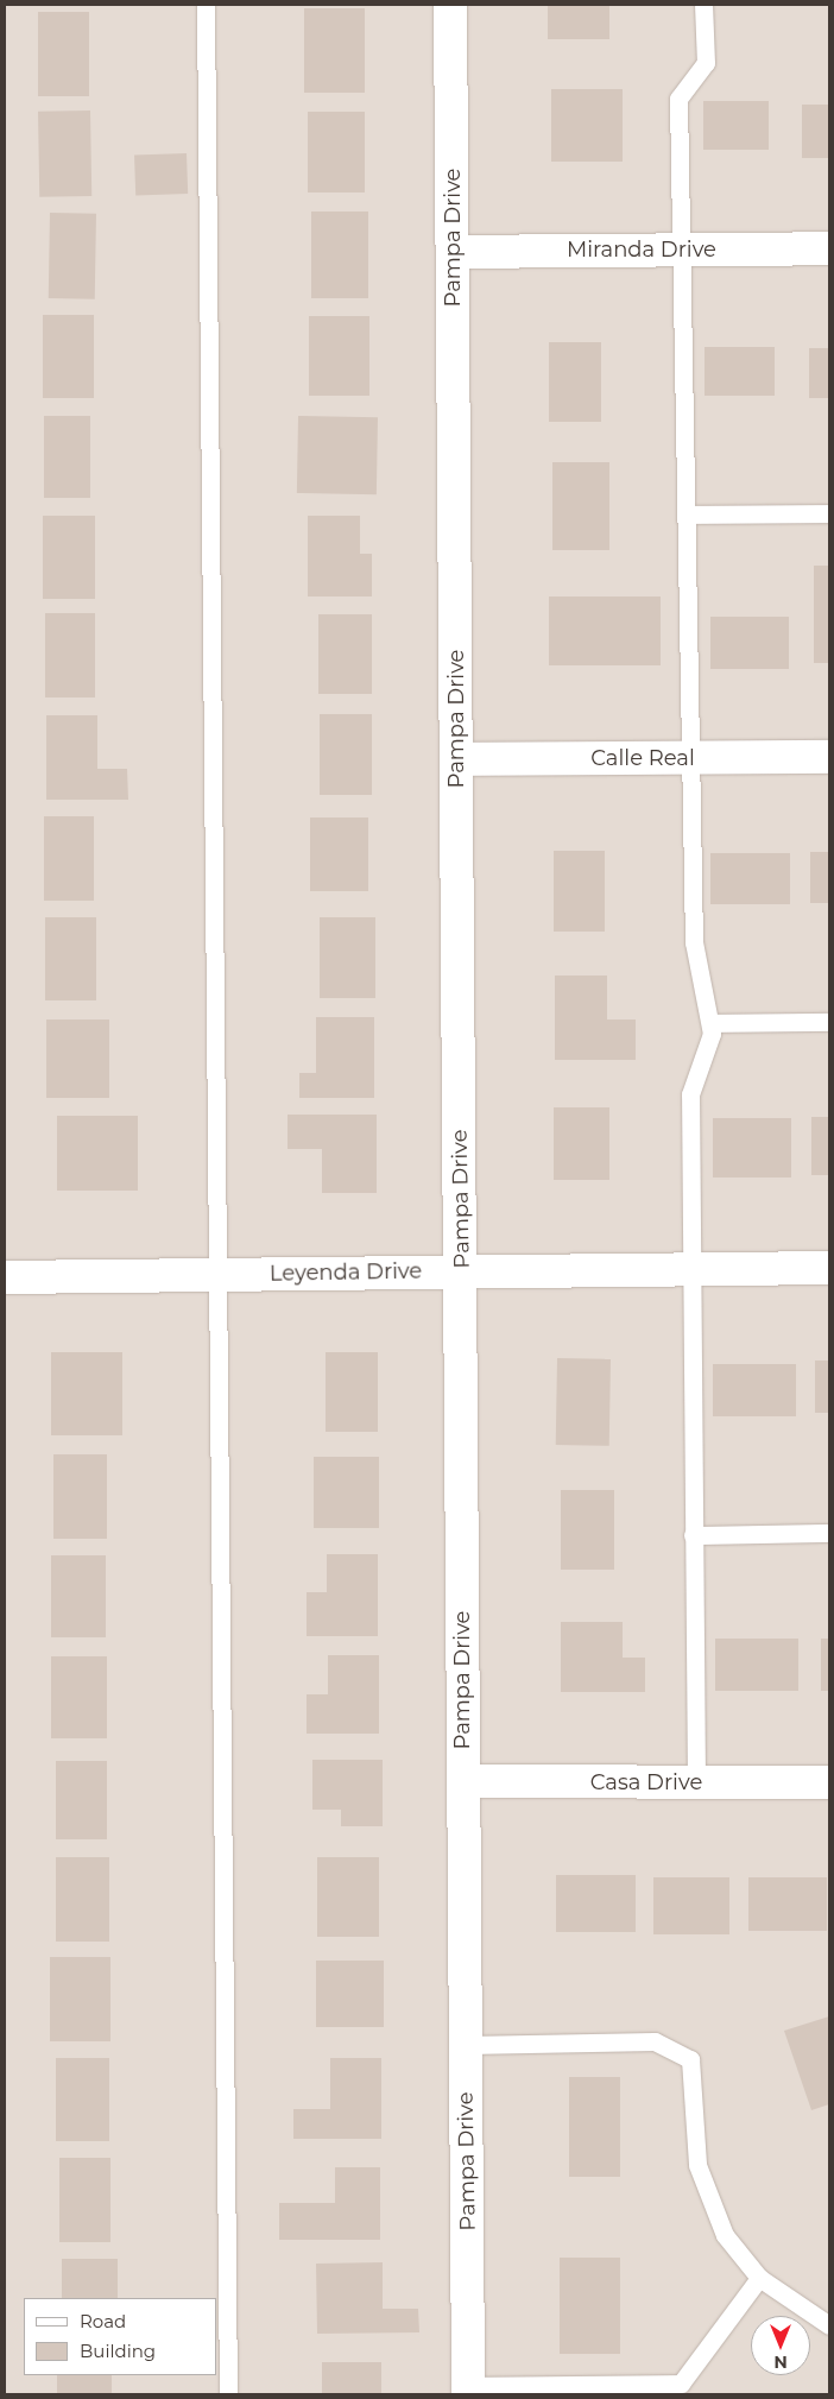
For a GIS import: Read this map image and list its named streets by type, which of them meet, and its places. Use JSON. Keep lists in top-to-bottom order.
{
  "streets": {
    "street": [
      "Pampa Drive",
      "Miranda Drive",
      "Calle Real",
      "Leyenda Drive",
      "Casa Drive"
    ]
  },
  "crossings": [
    ["Pampa Drive", "Miranda Drive"],
    ["Pampa Drive", "Calle Real"],
    ["Pampa Drive", "Leyenda Drive"],
    ["Pampa Drive", "Casa Drive"]
  ],
  "legend": ["Road", "Building"],
  "north": "bottom"
}
